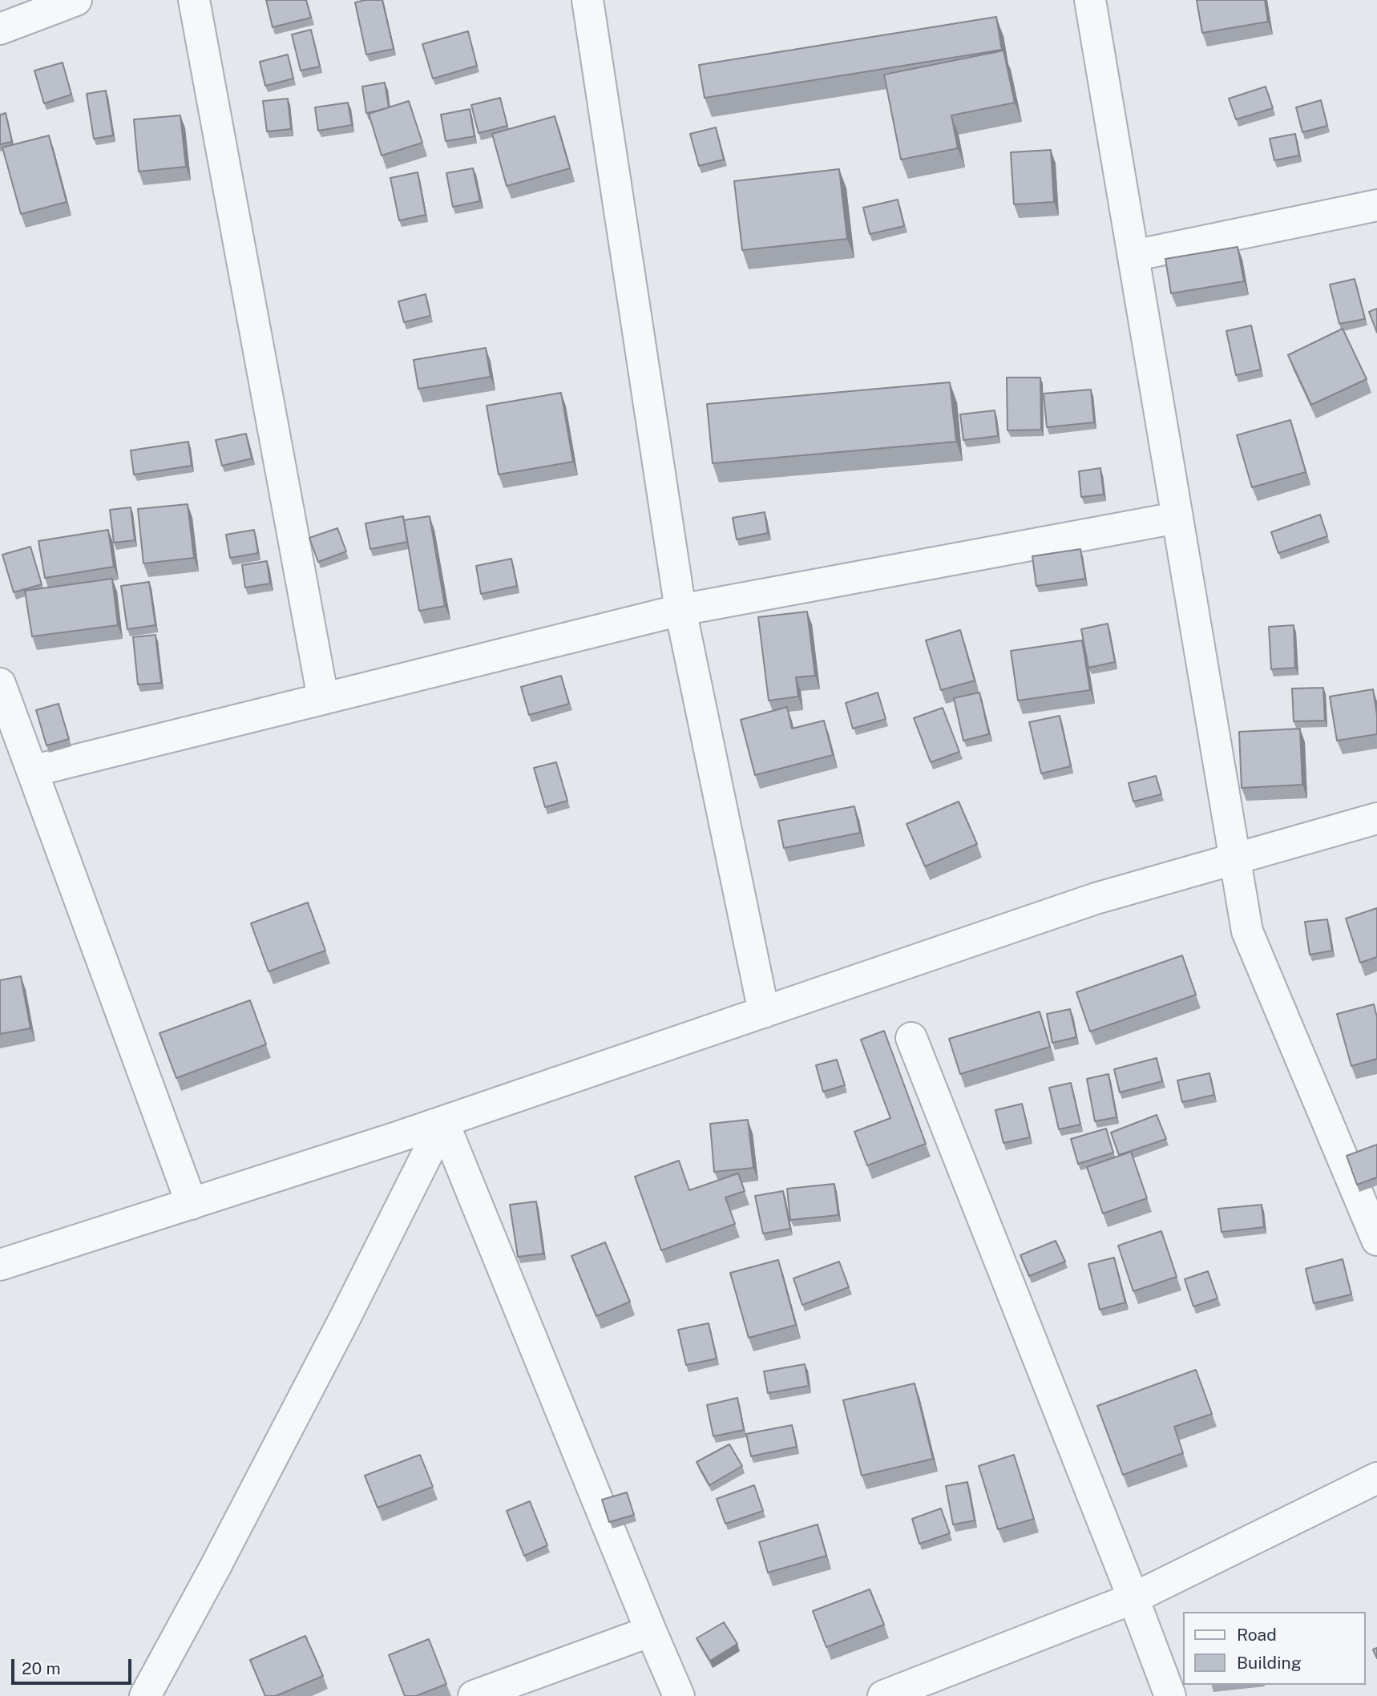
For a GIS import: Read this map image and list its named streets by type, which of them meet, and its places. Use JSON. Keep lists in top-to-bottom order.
{
  "legend": ["Road", "Building"],
  "scale_bar": "20 m"
}
